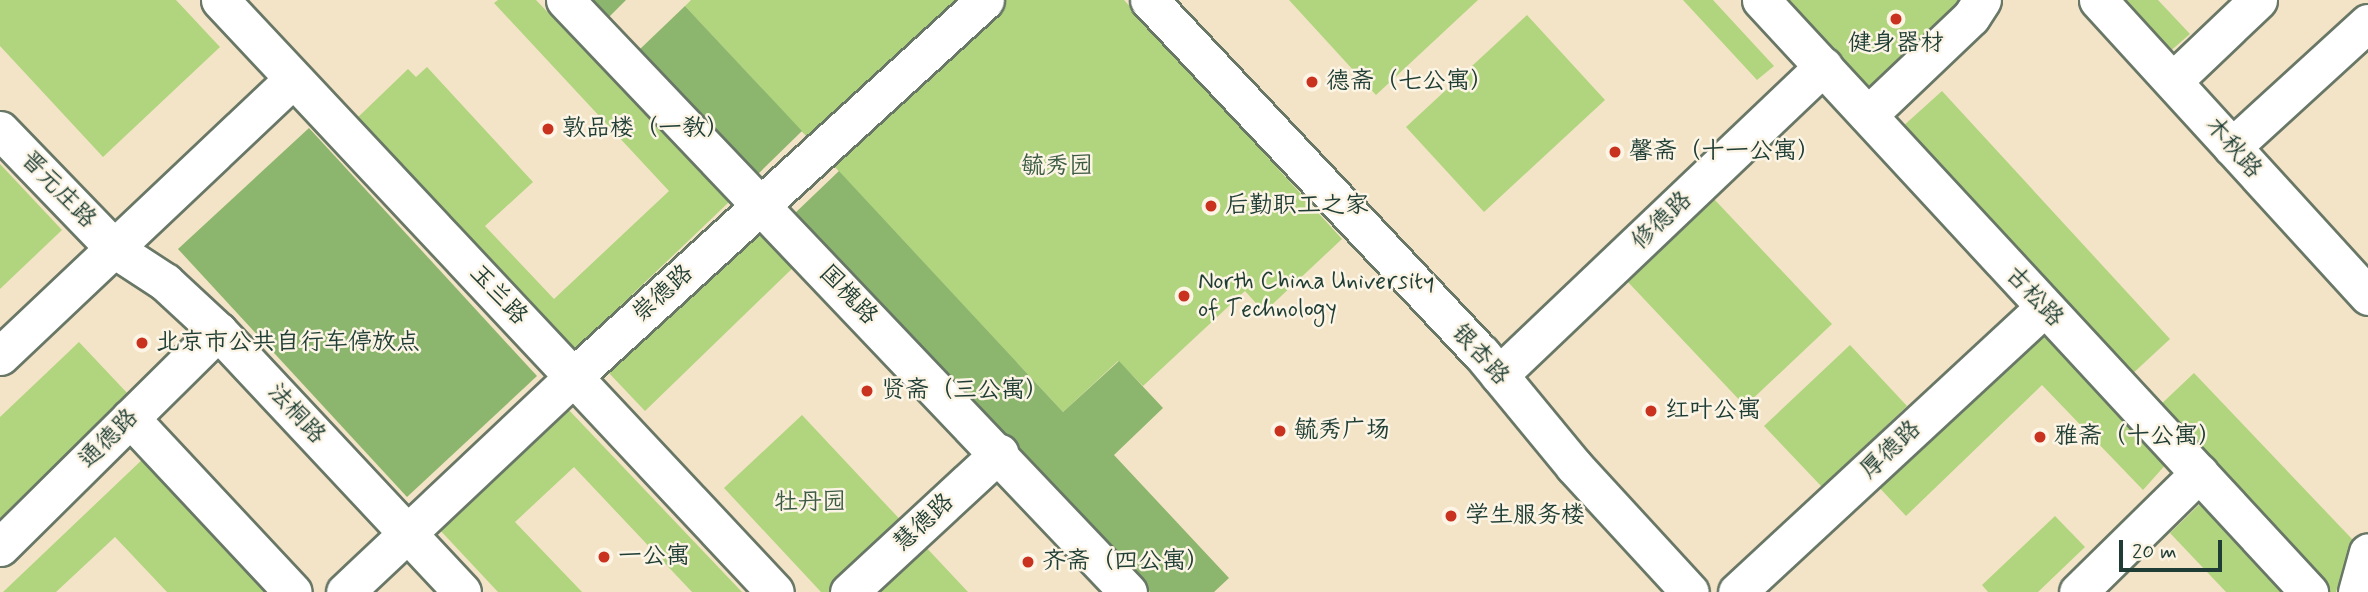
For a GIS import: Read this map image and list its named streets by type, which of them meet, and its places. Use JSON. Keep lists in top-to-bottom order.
{
  "streets": {
    "street": [
      "木秋路",
      "晋元庄路",
      "修德路",
      "崇德路",
      "玉兰路",
      "国槐路",
      "古松路",
      "银杏路",
      "法桐路",
      "通德路",
      "厚德路",
      "慧德路"
    ]
  },
  "crossings": [
    ["晋元庄路", "法桐路"],
    ["修德路", "古松路"],
    ["修德路", "银杏路"],
    ["崇德路", "玉兰路"],
    ["崇德路", "国槐路"],
    ["崇德路", "法桐路"],
    ["国槐路", "慧德路"],
    ["古松路", "厚德路"],
    ["法桐路", "通德路"]
  ],
  "parks": ["毓秀园", "牡丹园"],
  "places": [
    "健身器材",
    "德斋（七公寓）",
    "敦品楼（一教）",
    "馨斋（十一公寓）",
    "后勤职工之家",
    "North China University of Technology",
    "北京市公共自行车停放点",
    "贤斋（三公寓）",
    "红叶公寓",
    "毓秀广场",
    "雅斋（十公寓）",
    "学生服务楼",
    "一公寓",
    "齐斋（四公寓）"
  ],
  "scale_bar": "20 m"
}
